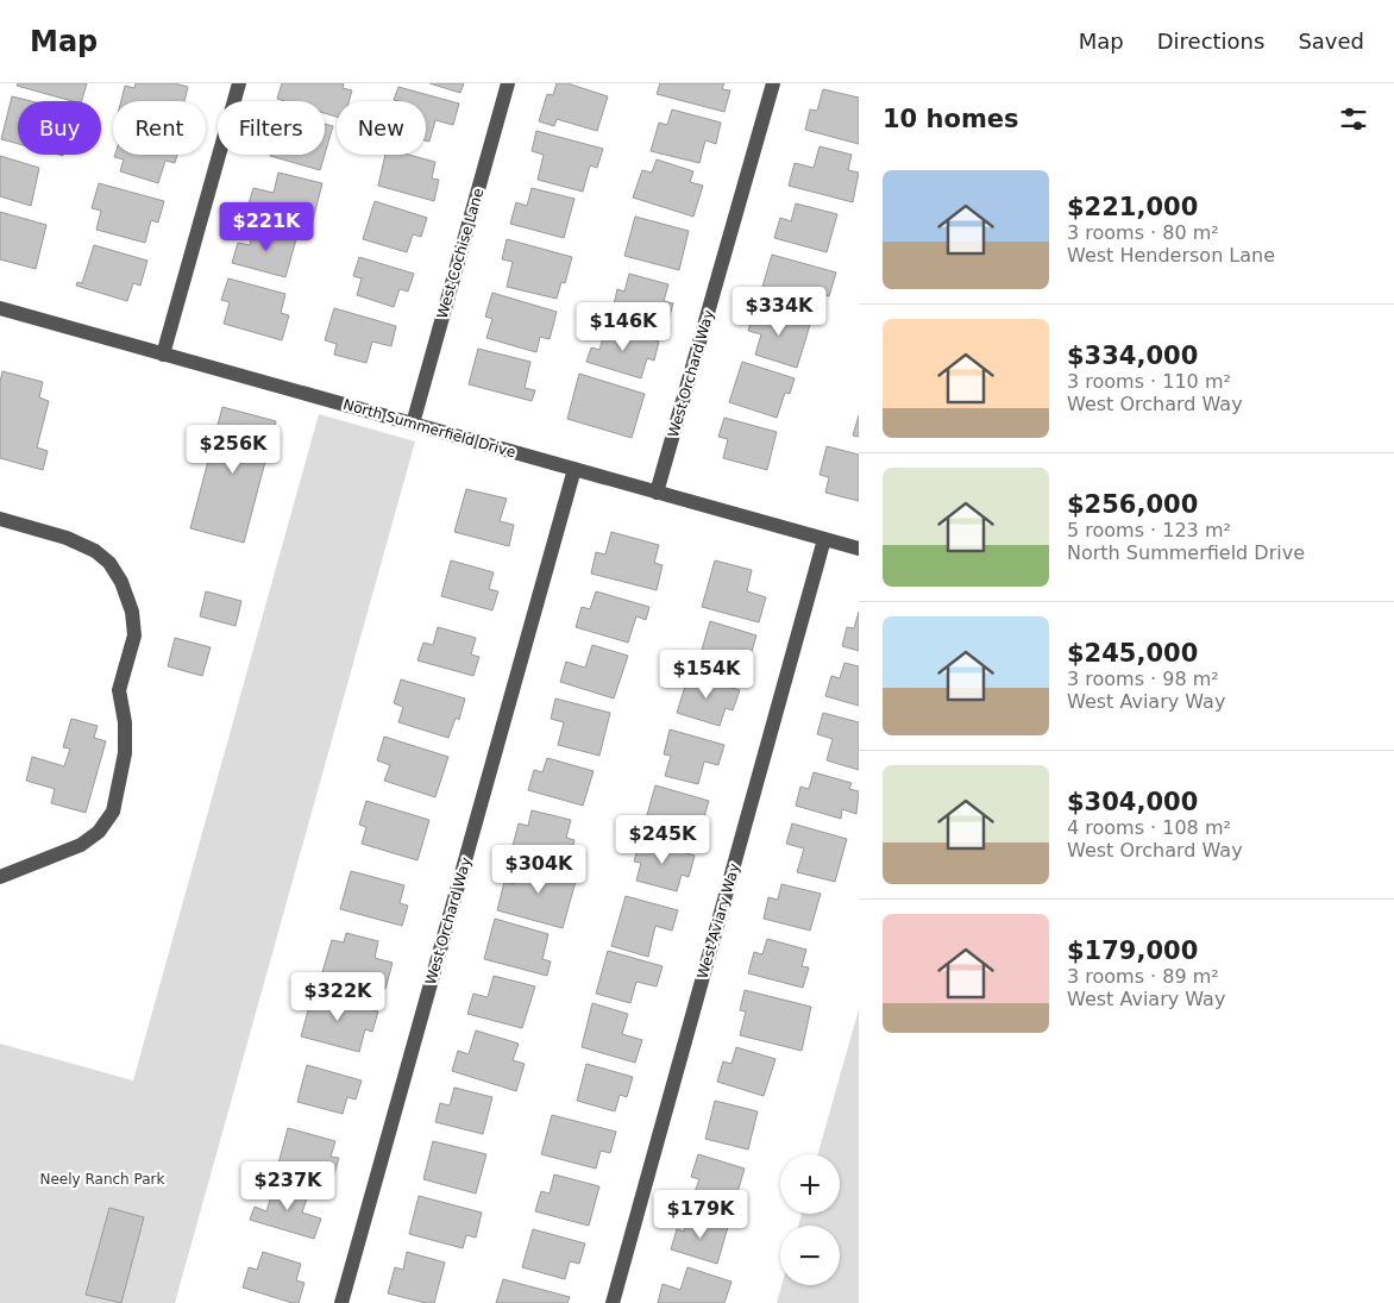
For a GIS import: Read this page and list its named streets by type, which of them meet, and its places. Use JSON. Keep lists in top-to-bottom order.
{
  "streets": {
    "street": [
      "West Cochise Lane",
      "West Orchard Way",
      "North Summerfield Drive",
      "West Aviary Way"
    ]
  },
  "crossings": [
    ["West Cochise Lane", "North Summerfield Drive"],
    ["West Orchard Way", "North Summerfield Drive"],
    ["North Summerfield Drive", "West Aviary Way"]
  ],
  "parks": ["Neely Ranch Park"],
  "page": {
    "header": "Map",
    "nav": ["Map", "Directions", "Saved"],
    "heading": "10 homes",
    "chip": [
      "Buy",
      "Rent",
      "Filters",
      "New"
    ],
    "list": [
      {
        "name": "$221,000",
        "note": "3 rooms · 80 m² · West Henderson Lane"
      },
      {
        "name": "$334,000",
        "note": "3 rooms · 110 m² · West Orchard Way"
      },
      {
        "name": "$256,000",
        "note": "5 rooms · 123 m² · North Summerfield Drive"
      },
      {
        "name": "$245,000",
        "note": "3 rooms · 98 m² · West Aviary Way"
      },
      {
        "name": "$304,000",
        "note": "4 rooms · 108 m² · West Orchard Way"
      },
      {
        "name": "$179,000",
        "note": "3 rooms · 89 m² · West Aviary Way"
      }
    ],
    "price": [
      "$221K",
      "$334K",
      "$146K",
      "$256K",
      "$154K",
      "$245K",
      "$304K",
      "$322K",
      "$237K",
      "$179K"
    ],
    "map_buttons": ["+", "−"]
  }
}
